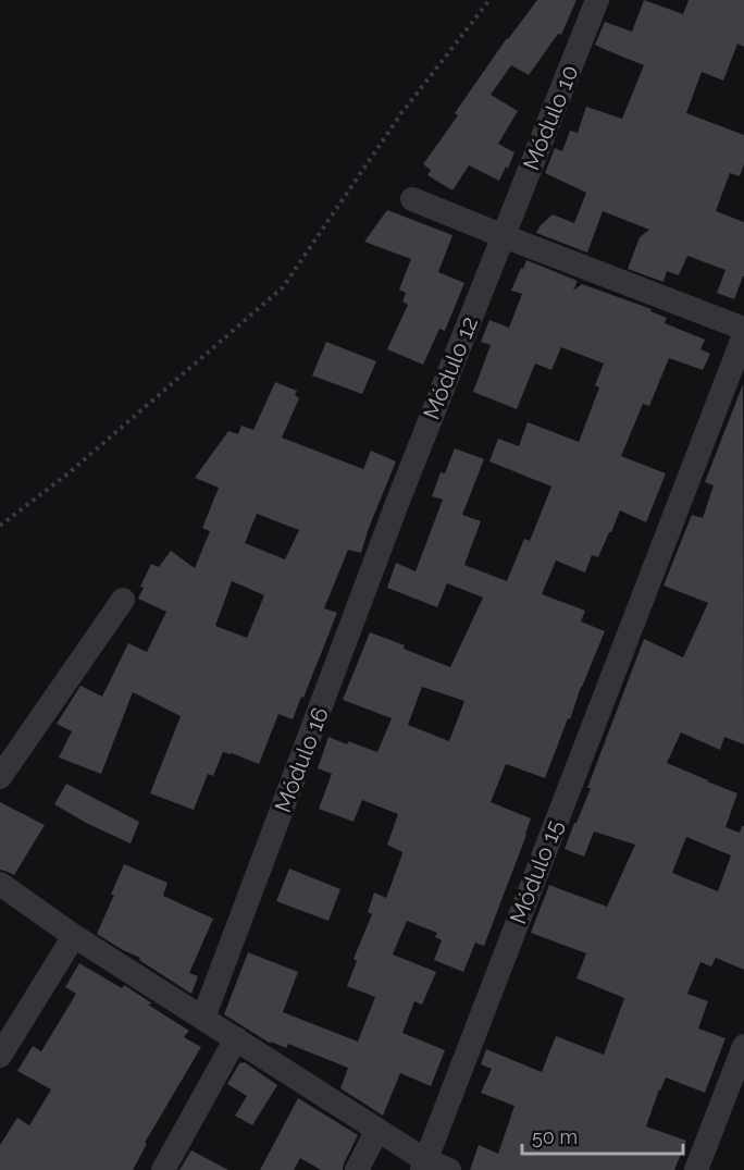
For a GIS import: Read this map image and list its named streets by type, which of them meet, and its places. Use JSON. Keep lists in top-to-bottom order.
{
  "streets": {
    "street": [
      "Módulo 10",
      "Módulo 12",
      "Módulo 16",
      "Módulo 15"
    ]
  },
  "crossings": [
    ["Módulo 10", "Módulo 12"],
    ["Módulo 12", "Módulo 16"]
  ],
  "scale_bar": "50 m"
}
